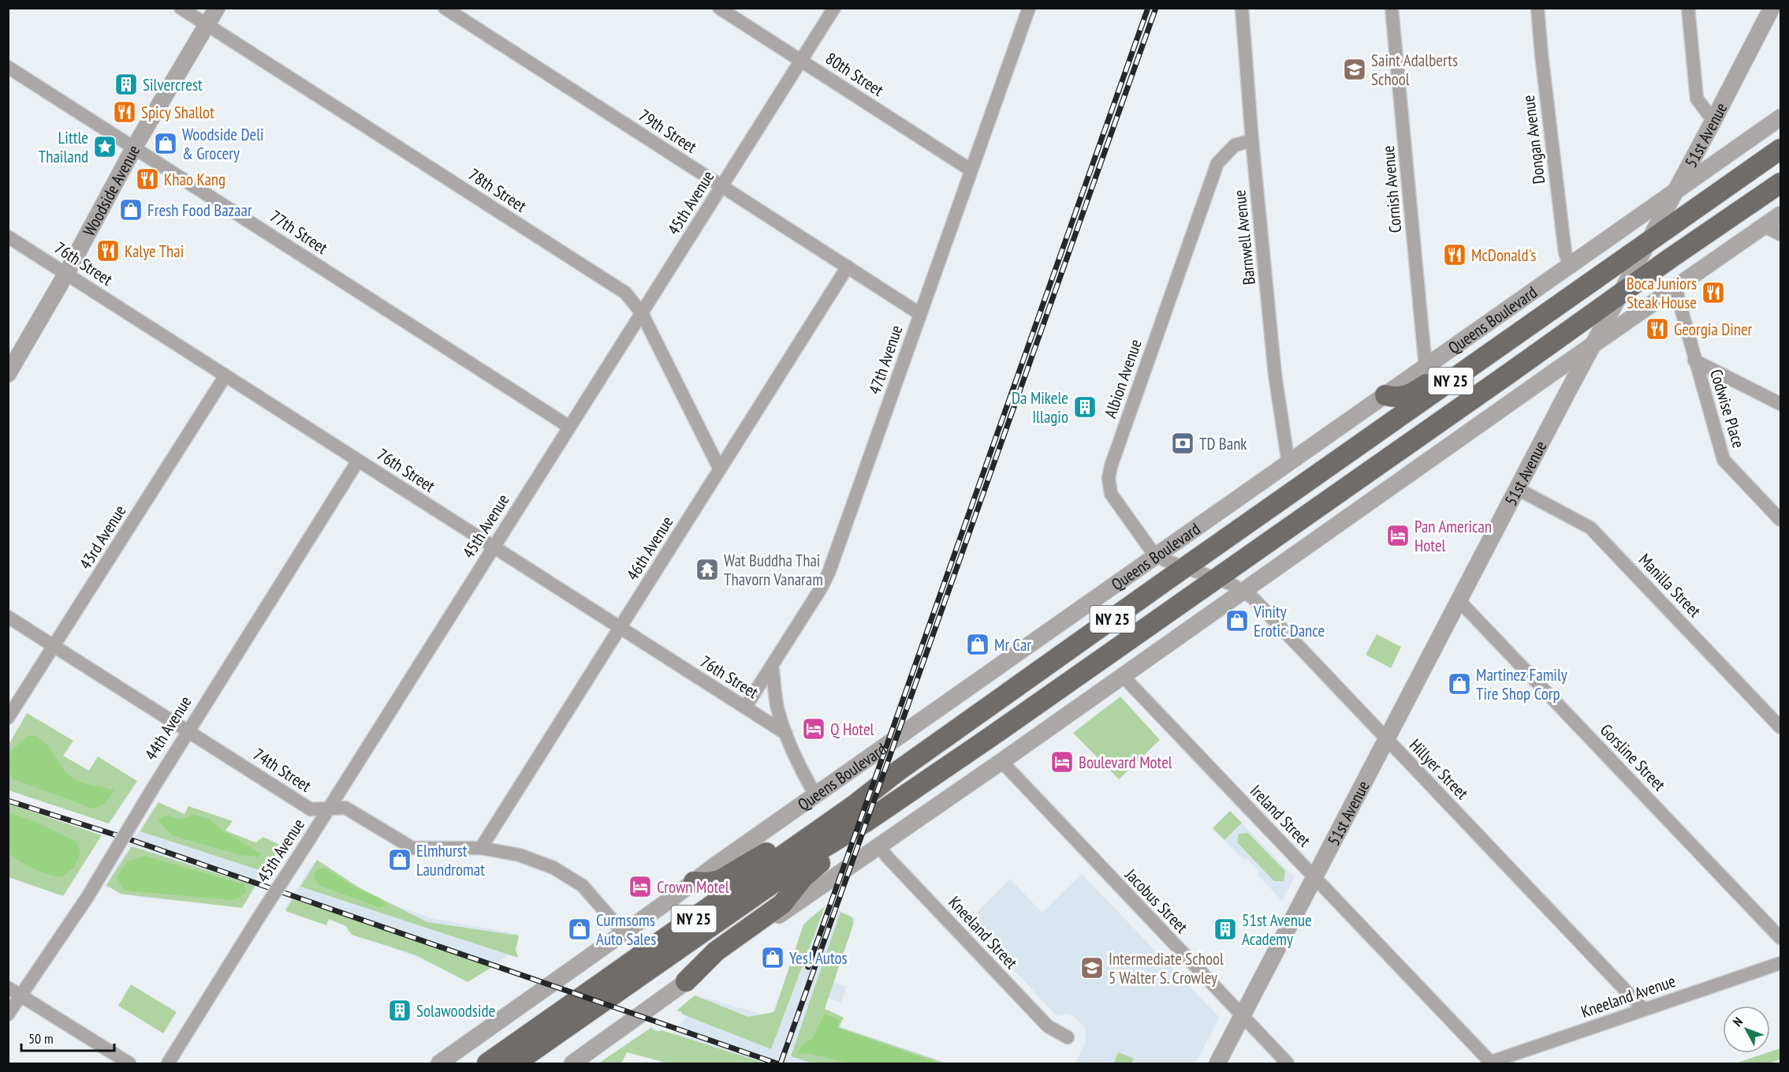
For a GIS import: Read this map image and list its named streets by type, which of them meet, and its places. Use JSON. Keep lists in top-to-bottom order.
{
  "streets": {
    "main road": ["Queens Boulevard", "NY 25"],
    "street": [
      "80th Street",
      "79th Street",
      "51st Avenue",
      "Dongan Avenue",
      "Cornish Avenue",
      "Woodside Avenue",
      "78th Street",
      "45th Avenue",
      "77th Street",
      "Barnwell Avenue",
      "76th Street",
      "47th Avenue",
      "Albion Avenue",
      "Codwise Place",
      "43rd Avenue",
      "46th Avenue",
      "Manilla Street",
      "44th Avenue",
      "Gorsline Street",
      "Hillyer Street",
      "74th Street",
      "Ireland Street",
      "Jacobus Street",
      "Kneeland Street",
      "Kneeland Avenue"
    ]
  },
  "crossings": [
    ["80th Street", "45th Avenue"],
    ["80th Street", "47th Avenue"],
    ["79th Street", "45th Avenue"],
    ["79th Street", "47th Avenue"],
    ["79th Street", "46th Avenue"],
    ["51st Avenue", "Queens Boulevard"],
    ["51st Avenue", "NY 25"],
    ["51st Avenue", "Manilla Street"],
    ["51st Avenue", "Gorsline Street"],
    ["51st Avenue", "Hillyer Street"],
    ["51st Avenue", "Ireland Street"],
    ["51st Avenue", "Jacobus Street"],
    ["Dongan Avenue", "Queens Boulevard"],
    ["Cornish Avenue", "Queens Boulevard"],
    ["Woodside Avenue", "78th Street"],
    ["Woodside Avenue", "77th Street"],
    ["Woodside Avenue", "76th Street"],
    ["78th Street", "45th Avenue"],
    ["78th Street", "46th Avenue"],
    ["45th Avenue", "77th Street"],
    ["45th Avenue", "76th Street"],
    ["45th Avenue", "74th Street"],
    ["Barnwell Avenue", "Queens Boulevard"],
    ["Barnwell Avenue", "Albion Avenue"],
    ["76th Street", "Queens Boulevard"],
    ["76th Street", "47th Avenue"],
    ["76th Street", "43rd Avenue"],
    ["76th Street", "46th Avenue"],
    ["76th Street", "44th Avenue"],
    ["Queens Boulevard", "Albion Avenue"],
    ["Queens Boulevard", "Hillyer Street"],
    ["Queens Boulevard", "74th Street"],
    ["Albion Avenue", "Hillyer Street"],
    ["NY 25", "Hillyer Street"],
    ["43rd Avenue", "74th Street"],
    ["46th Avenue", "74th Street"],
    ["44th Avenue", "74th Street"],
    ["Hillyer Street", "Kneeland Avenue"],
    ["Ireland Street", "Kneeland Avenue"]
  ],
  "places": {
    "school or university": ["Saint Adalberts School", "Intermediate School 5 Walter S. Crowley"],
    "building": [
      "Silvercrest",
      "Da Mikele Illagio",
      "51st Avenue Academy",
      "Solawoodside"
    ],
    "restaurant": [
      "Spicy Shallot",
      "Khao Kang",
      "Kalye Thai",
      "McDonald's",
      "Boca Juniors Steak House",
      "Georgia Diner"
    ],
    "shop": [
      "Woodside Deli & Grocery",
      "Fresh Food Bazaar",
      "Vinity Erotic Dance",
      "Mr Car",
      "Martinez Family Tire Shop Corp",
      "Elmhurst Laundromat",
      "Curmsoms Auto Sales",
      "Yes! Autos"
    ],
    "place": ["Little Thailand"],
    "bank": ["TD Bank"],
    "hotel": [
      "Pan American Hotel",
      "Q Hotel",
      "Boulevard Motel",
      "Crown Motel"
    ],
    "temple": ["Wat Buddha Thai Thavorn Vanaram"]
  },
  "scale_bar": "50 m",
  "north": "top left"
}
